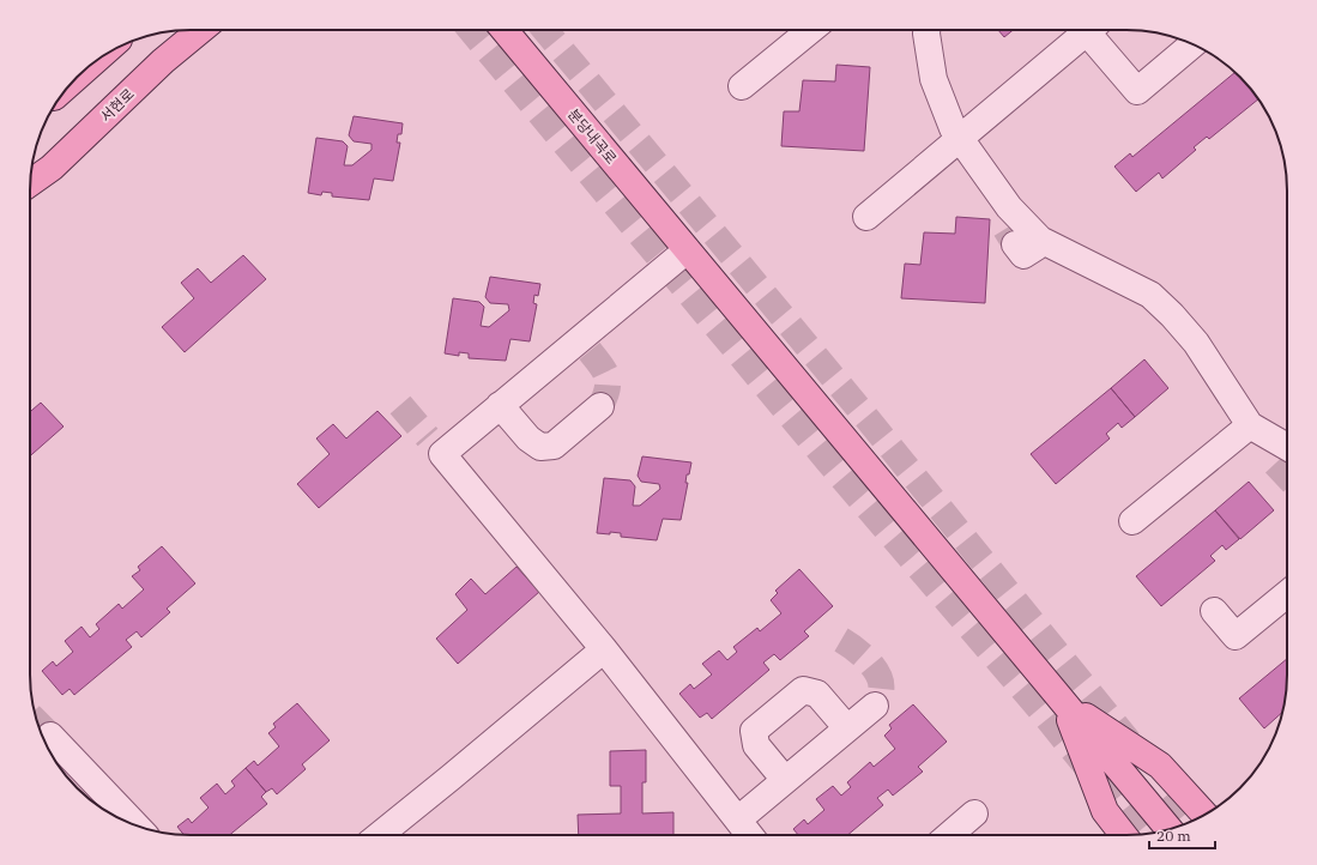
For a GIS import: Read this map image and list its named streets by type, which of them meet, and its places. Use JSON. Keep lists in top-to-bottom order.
{
  "streets": {
    "main road": ["서현로", "분당내곡로"]
  },
  "scale_bar": "20 m"
}
